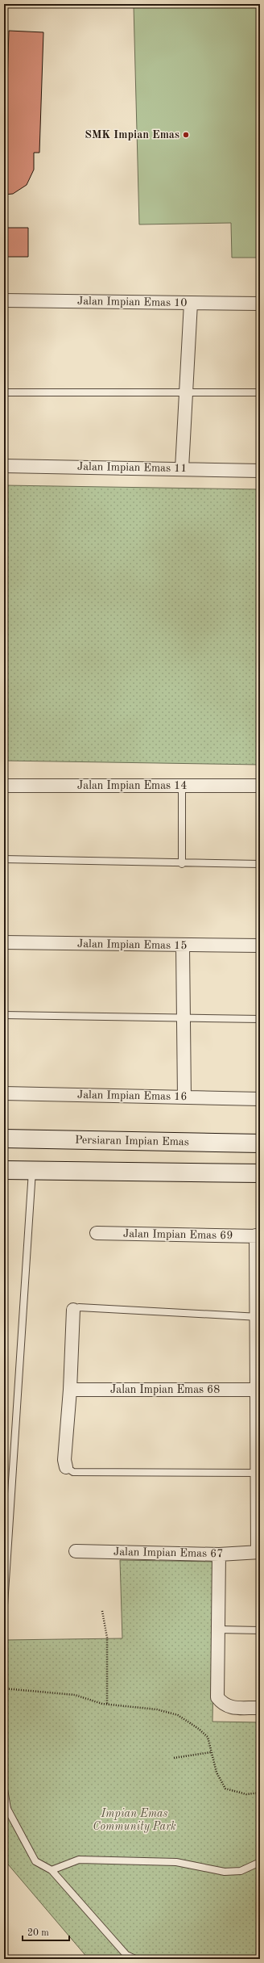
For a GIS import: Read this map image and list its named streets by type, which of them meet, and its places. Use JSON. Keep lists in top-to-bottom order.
{
  "streets": {
    "main road": ["Persiaran Impian Emas"],
    "street": [
      "Jalan Impian Emas 10",
      "Jalan Impian Emas 11",
      "Jalan Impian Emas 14",
      "Jalan Impian Emas 15",
      "Jalan Impian Emas 16",
      "Jalan Impian Emas 69",
      "Jalan Impian Emas 68",
      "Jalan Impian Emas 67"
    ]
  },
  "parks": ["Impian Emas Community Park"],
  "places": ["SMK Impian Emas"],
  "scale_bar": "20 m"
}
